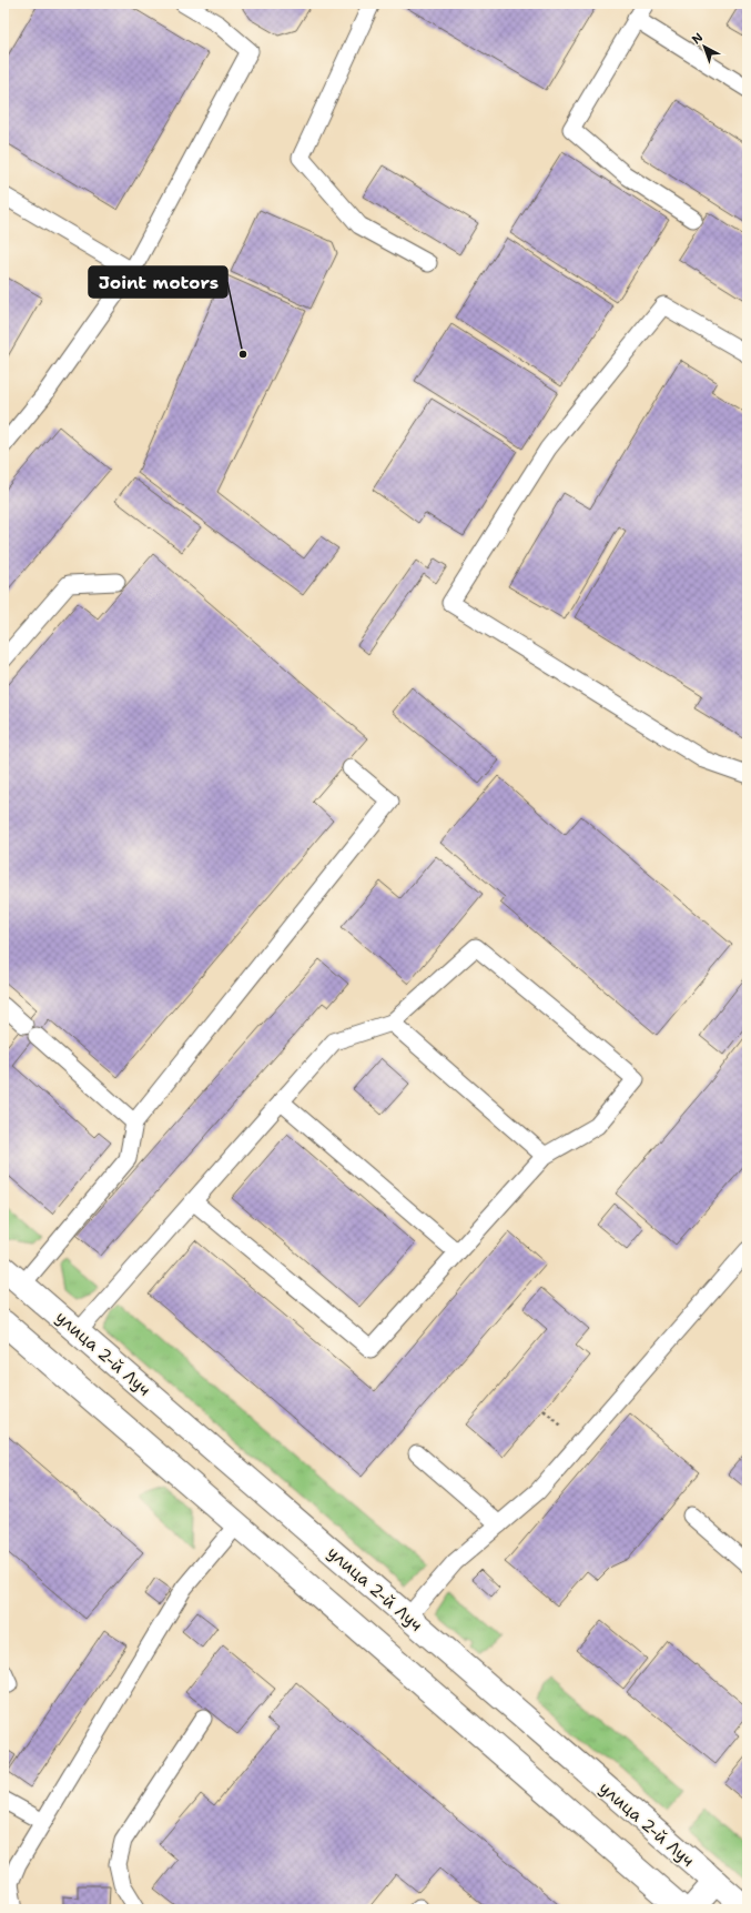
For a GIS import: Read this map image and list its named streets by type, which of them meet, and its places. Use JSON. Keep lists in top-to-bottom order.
{
  "streets": {
    "main road": ["улица 2-й Луч"]
  },
  "places": ["Joint motors"],
  "north": "top left"
}
